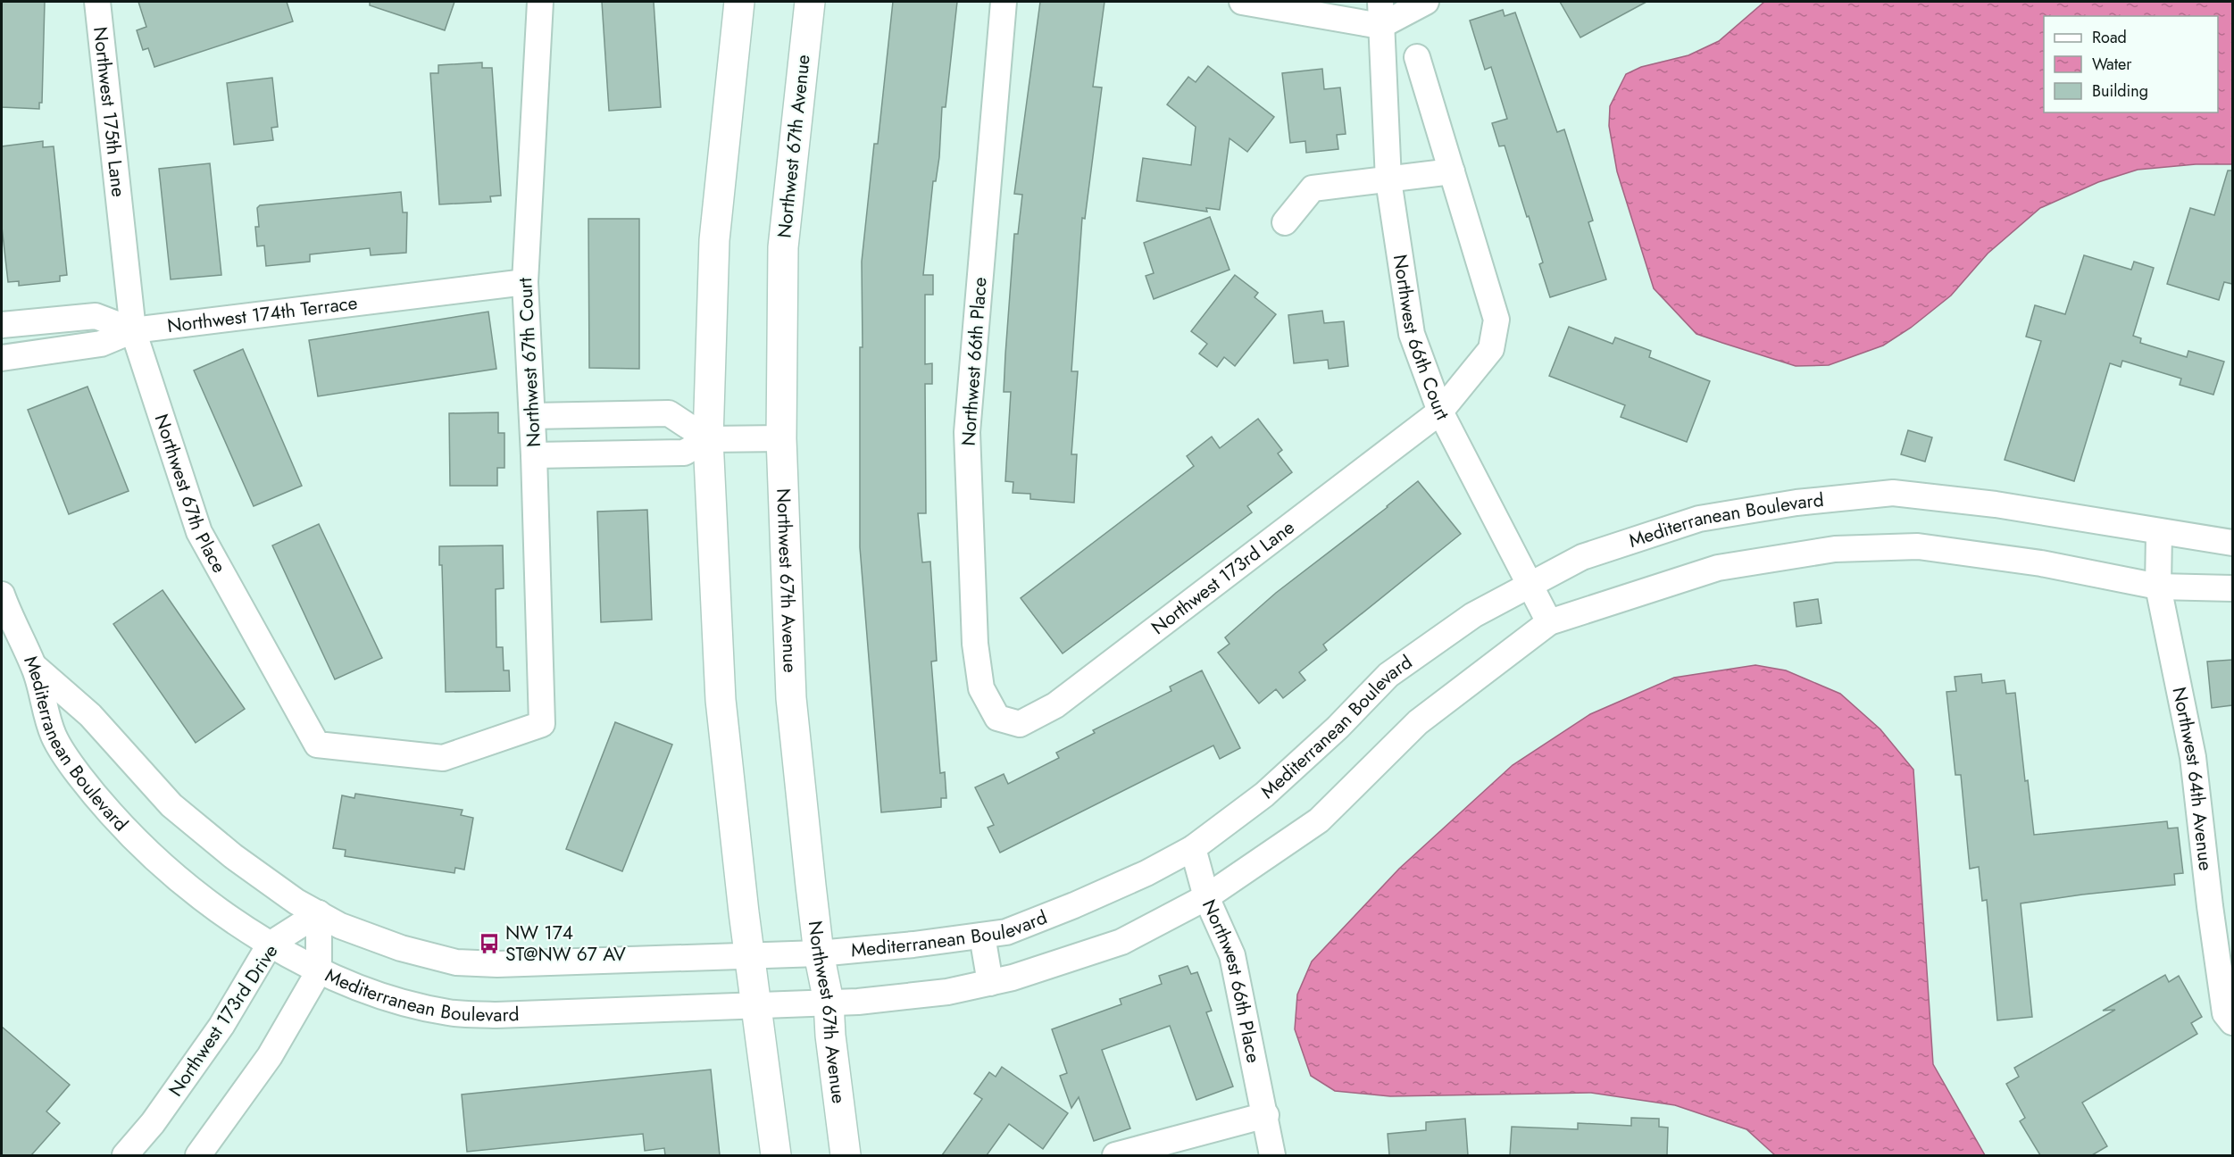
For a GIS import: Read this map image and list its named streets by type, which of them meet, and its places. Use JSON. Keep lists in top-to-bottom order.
{
  "streets": {
    "main road": ["Northwest 67th Avenue"],
    "street": [
      "Northwest 175th Lane",
      "Northwest 174th Terrace",
      "Northwest 66th Court",
      "Northwest 66th Place",
      "Northwest 67th Court",
      "Northwest 67th Place",
      "Mediterranean Boulevard",
      "Northwest 173rd Lane",
      "Northwest 64th Avenue",
      "Northwest 173rd Drive"
    ]
  },
  "crossings": [
    ["Northwest 175th Lane", "Northwest 67th Place"],
    ["Northwest 67th Avenue", "Mediterranean Boulevard"],
    ["Northwest 174th Terrace", "Northwest 67th Court"],
    ["Northwest 174th Terrace", "Northwest 67th Place"],
    ["Northwest 66th Court", "Mediterranean Boulevard"],
    ["Northwest 66th Court", "Northwest 173rd Lane"],
    ["Northwest 66th Place", "Mediterranean Boulevard"],
    ["Northwest 66th Place", "Northwest 173rd Lane"],
    ["Northwest 67th Court", "Northwest 67th Place"],
    ["Mediterranean Boulevard", "Northwest 64th Avenue"],
    ["Mediterranean Boulevard", "Northwest 173rd Drive"]
  ],
  "places": {
    "bus stop": ["NW 174 ST@NW 67 AV"]
  },
  "legend": ["Road", "Water", "Building"]
}
